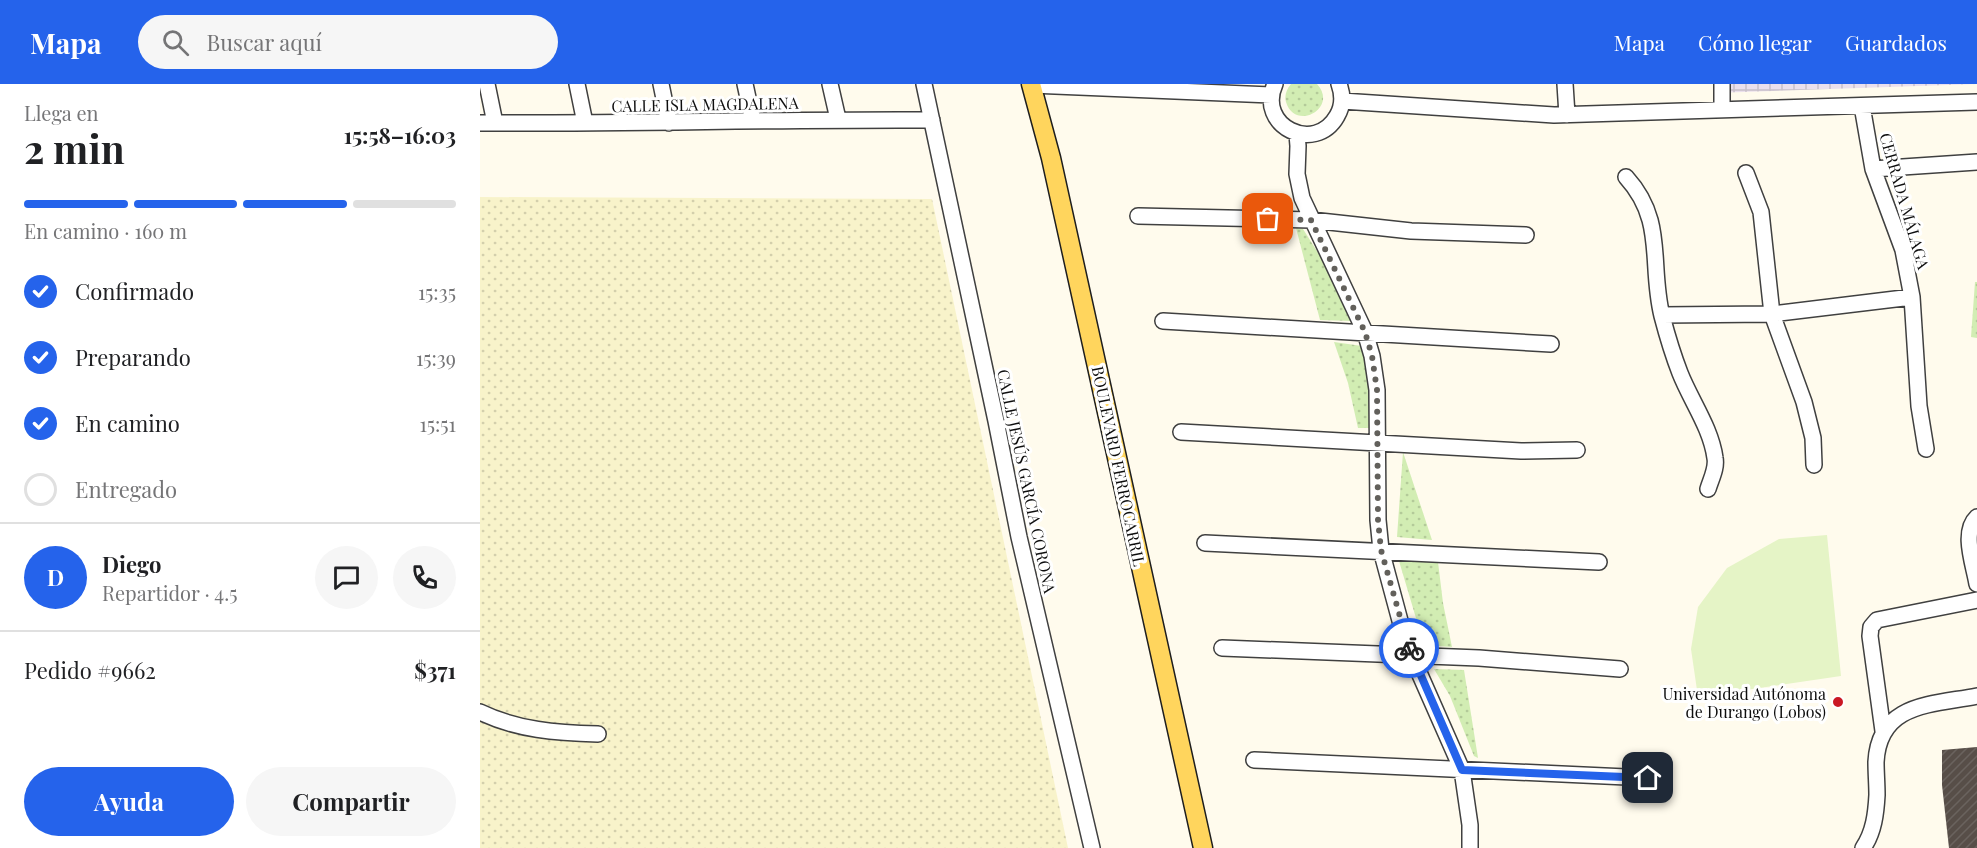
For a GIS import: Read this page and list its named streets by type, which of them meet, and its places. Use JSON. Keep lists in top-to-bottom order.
{
  "streets": {
    "main road": ["BOULEVARD FERROCARRIL"],
    "street": ["CALLE ISLA MAGDALENA", "CERRADA MÁLAGA", "CALLE JESÚS GARCÍA CORONA"]
  },
  "crossings": [
    ["CALLE ISLA MAGDALENA", "CALLE JESÚS GARCÍA CORONA"]
  ],
  "places": ["Universidad Autónoma de Durango (Lobos)"],
  "page": {
    "header": "Mapa",
    "search": "Buscar aquí",
    "nav": ["Mapa", "Cómo llegar", "Guardados"],
    "heading": ["2 min", "Llega en", "15:58–16:03"],
    "panel": [
      "Diego",
      "Repartidor · 4.5",
      "Pedido #9662",
      "$371"
    ],
    "bar": "En camino · 160 m",
    "list": [
      ["Confirmado", "15:35"],
      ["Preparando", "15:39"],
      ["En camino", "15:51"],
      "Entregado"
    ],
    "round": "D",
    "buttons": ["Ayuda", "Compartir"]
  }
}
